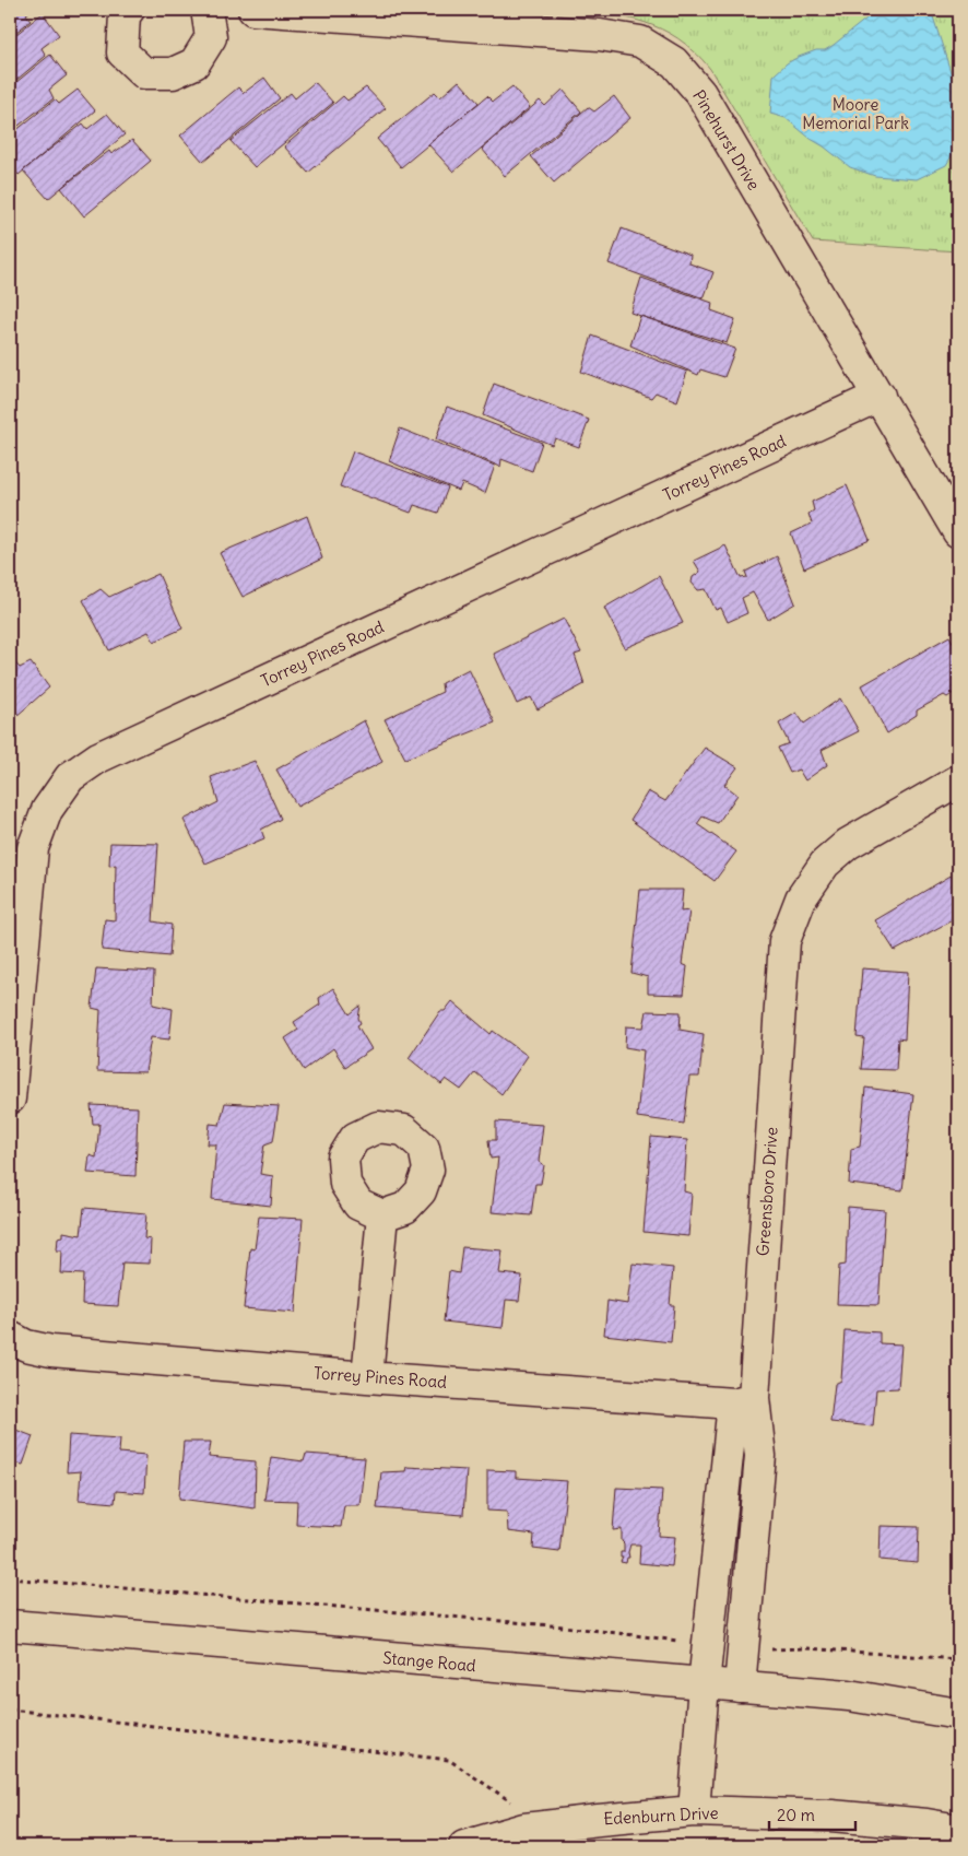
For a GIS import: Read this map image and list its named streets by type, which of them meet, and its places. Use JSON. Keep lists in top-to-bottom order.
{
  "streets": {
    "street": [
      "Pinehurst Drive",
      "Torrey Pines Road",
      "Greensboro Drive",
      "Stange Road",
      "Edenburn Drive"
    ]
  },
  "crossings": [
    ["Pinehurst Drive", "Torrey Pines Road"],
    ["Torrey Pines Road", "Greensboro Drive"],
    ["Greensboro Drive", "Stange Road"],
    ["Greensboro Drive", "Edenburn Drive"]
  ],
  "parks": ["Moore Memorial Park"],
  "scale_bar": "20 m"
}
